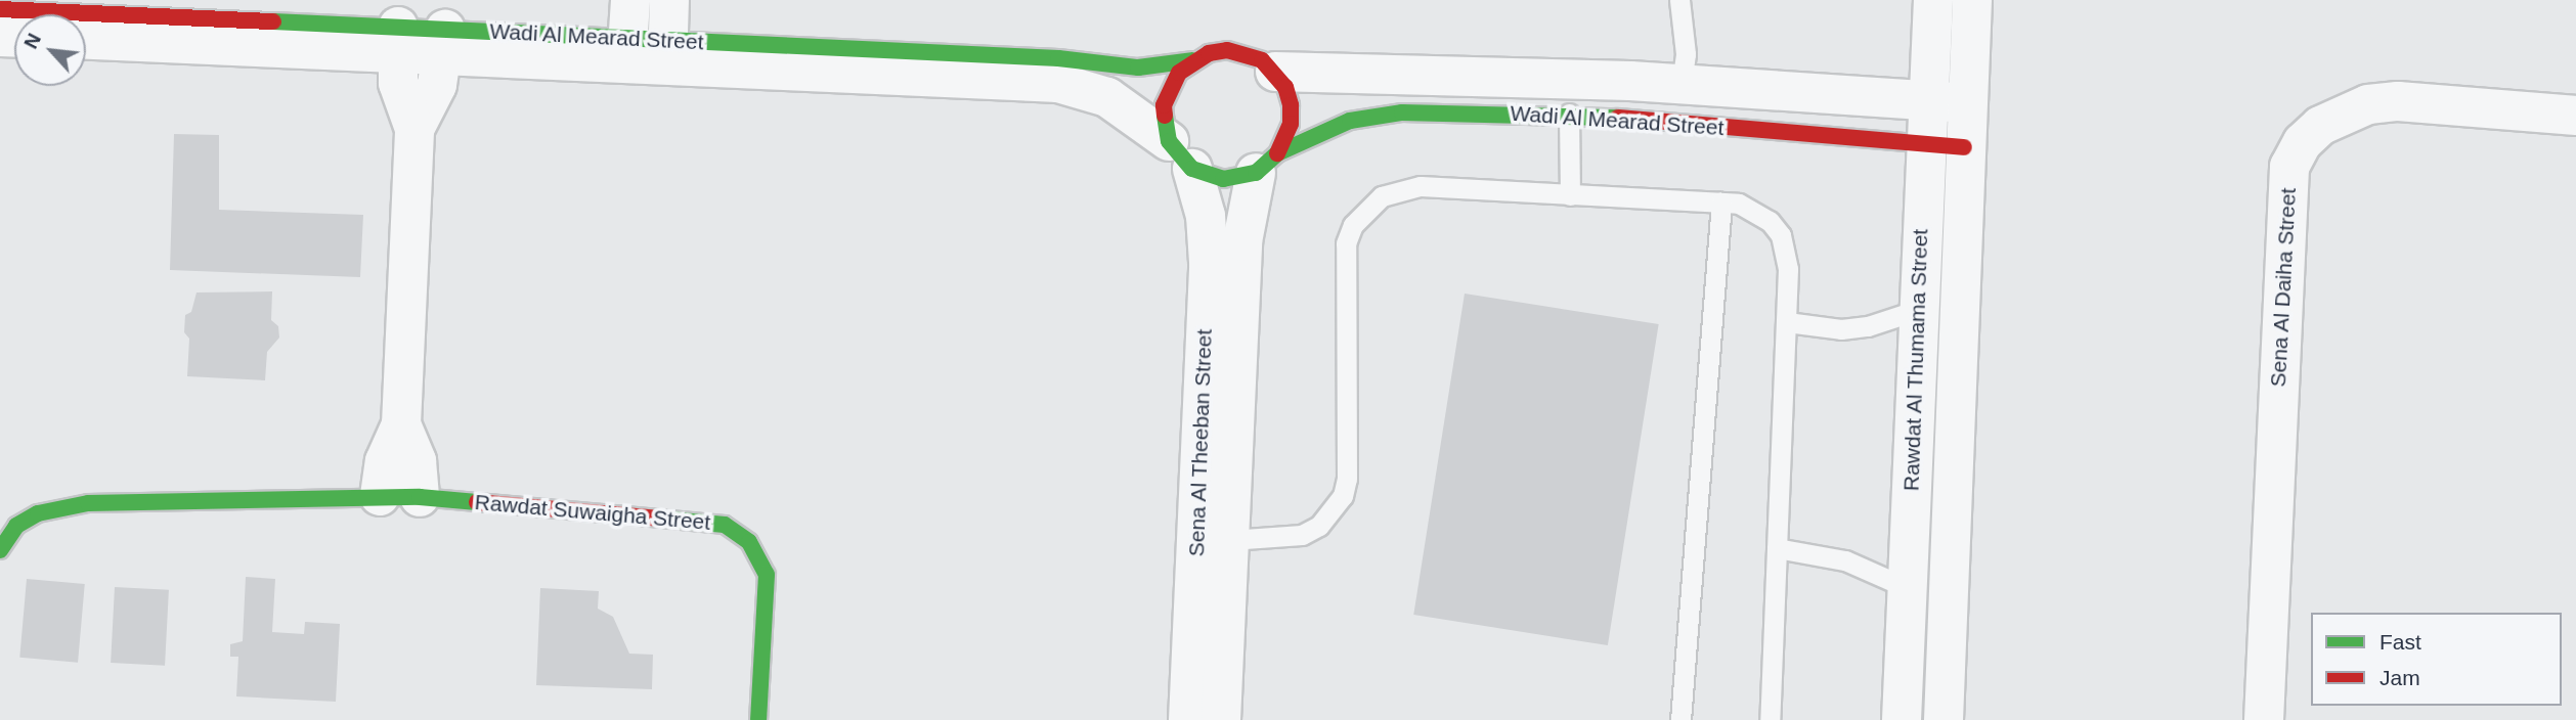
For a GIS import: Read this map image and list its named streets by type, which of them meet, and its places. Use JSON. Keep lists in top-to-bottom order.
{
  "streets": {
    "street": [
      "Wadi Al Mearad Street",
      "Sena Al Daiha Street",
      "Rawdat Al Thumama Street",
      "Sena Al Theeban Street",
      "Rawdat Suwaigha Street"
    ]
  },
  "crossings": [
    ["Wadi Al Mearad Street", "Rawdat Al Thumama Street"],
    ["Wadi Al Mearad Street", "Sena Al Theeban Street"]
  ],
  "legend": ["Fast", "Jam"],
  "north": "top left"
}
